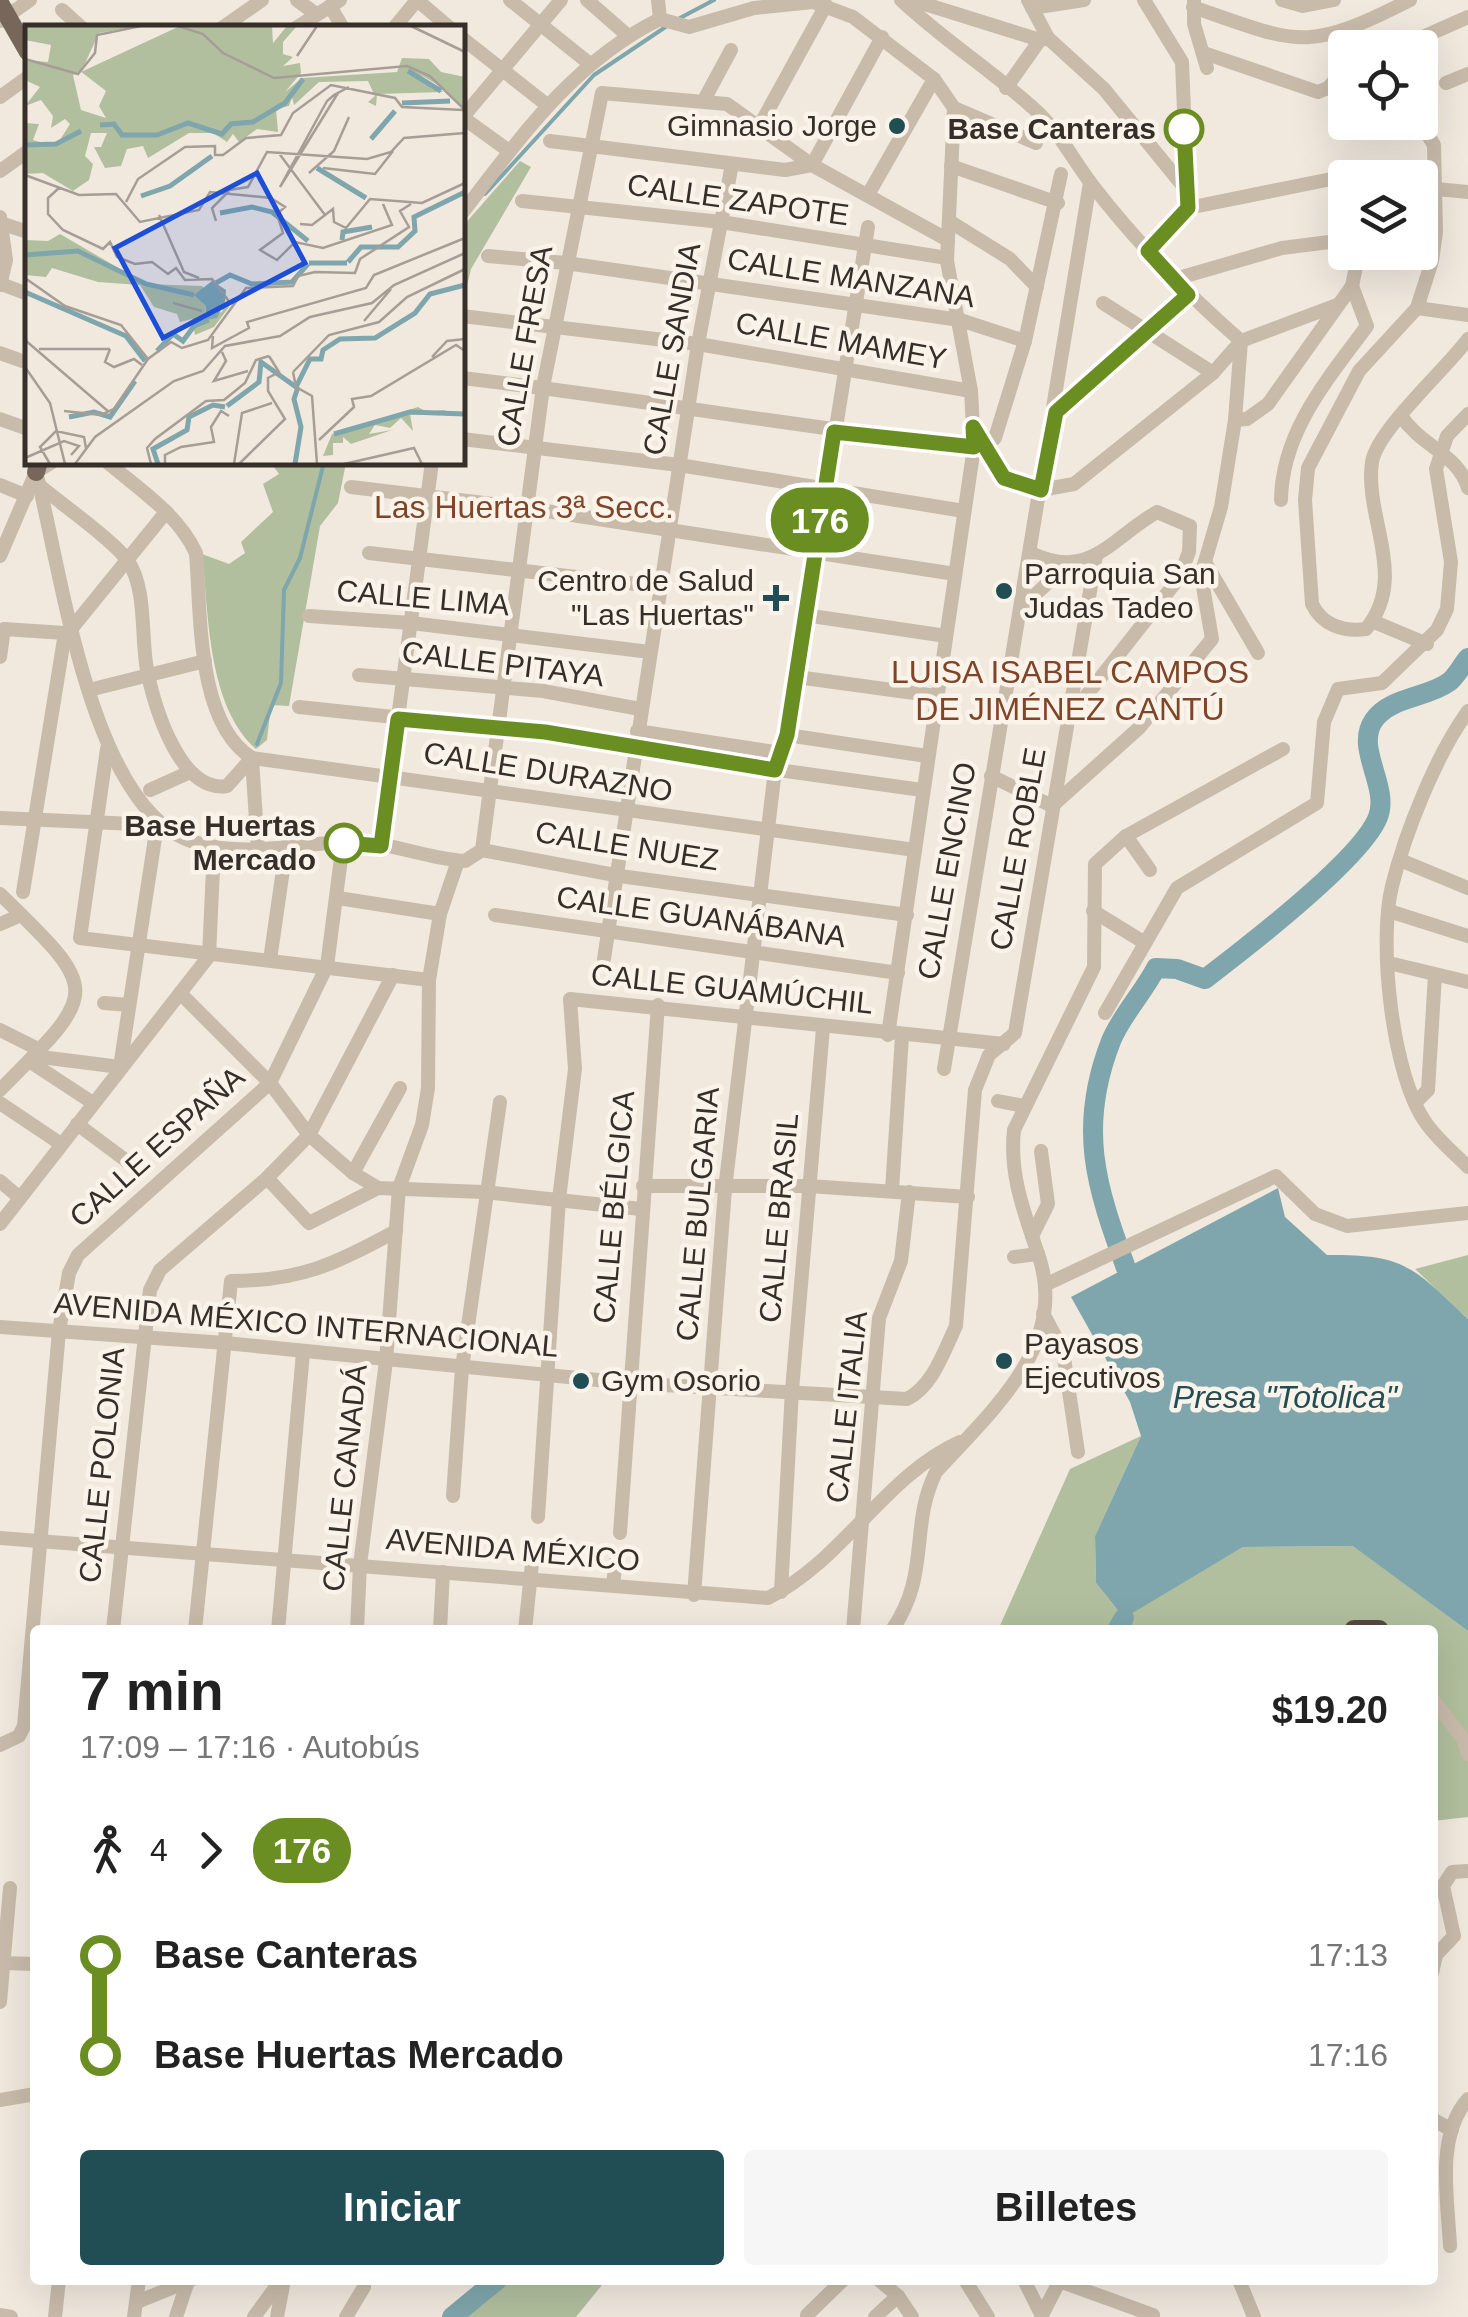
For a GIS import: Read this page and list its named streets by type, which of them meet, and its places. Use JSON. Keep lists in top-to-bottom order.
{
  "streets": {
    "street": [
      "CALLE ZAPOTE",
      "CALLE MANZANA",
      "CALLE MAMEY",
      "CALLE FRESA",
      "CALLE SANDIA",
      "CALLE LIMA",
      "CALLE PITAYA",
      "CALLE DURAZNO",
      "CALLE NUEZ",
      "CALLE ROBLE",
      "CALLE ENCINO",
      "CALLE GUANÁBANA",
      "CALLE GUAMÚCHIL",
      "CALLE ESPAÑA",
      "CALLE BÉLGICA",
      "CALLE BULGARIA",
      "CALLE BRASIL",
      "AVENIDA MÉXICO INTERNACIONAL",
      "CALLE ITALIA",
      "CALLE POLONIA",
      "CALLE CANADÁ",
      "AVENIDA MÉXICO"
    ]
  },
  "crossings": [
    ["CALLE ZAPOTE", "CALLE FRESA"],
    ["CALLE ZAPOTE", "CALLE SANDIA"],
    ["CALLE ZAPOTE", "CALLE BULGARIA"],
    ["CALLE MANZANA", "CALLE FRESA"],
    ["CALLE MANZANA", "CALLE SANDIA"],
    ["CALLE MANZANA", "CALLE BULGARIA"],
    ["CALLE MAMEY", "CALLE FRESA"],
    ["CALLE MAMEY", "CALLE SANDIA"],
    ["CALLE MAMEY", "CALLE BULGARIA"],
    ["CALLE FRESA", "CALLE LIMA"],
    ["CALLE FRESA", "CALLE PITAYA"],
    ["CALLE FRESA", "CALLE DURAZNO"],
    ["CALLE FRESA", "CALLE NUEZ"],
    ["CALLE SANDIA", "CALLE LIMA"],
    ["CALLE SANDIA", "CALLE PITAYA"],
    ["CALLE SANDIA", "CALLE DURAZNO"],
    ["CALLE SANDIA", "CALLE NUEZ"],
    ["CALLE SANDIA", "CALLE GUANÁBANA"],
    ["CALLE DURAZNO", "CALLE BULGARIA"],
    ["CALLE NUEZ", "CALLE BULGARIA"],
    ["CALLE ROBLE", "CALLE GUAMÚCHIL"],
    ["CALLE ROBLE", "AVENIDA MÉXICO INTERNACIONAL"],
    ["CALLE ENCINO", "CALLE GUAMÚCHIL"],
    ["CALLE GUANÁBANA", "CALLE BULGARIA"],
    ["CALLE GUAMÚCHIL", "CALLE BÉLGICA"],
    ["CALLE GUAMÚCHIL", "CALLE BULGARIA"],
    ["CALLE GUAMÚCHIL", "CALLE BRASIL"],
    ["CALLE ESPAÑA", "AVENIDA MÉXICO INTERNACIONAL"],
    ["CALLE ESPAÑA", "AVENIDA MÉXICO"],
    ["CALLE BÉLGICA", "AVENIDA MÉXICO INTERNACIONAL"],
    ["CALLE BULGARIA", "AVENIDA MÉXICO INTERNACIONAL"],
    ["CALLE BULGARIA", "AVENIDA MÉXICO"],
    ["CALLE BRASIL", "AVENIDA MÉXICO INTERNACIONAL"],
    ["CALLE BRASIL", "AVENIDA MÉXICO"],
    ["AVENIDA MÉXICO INTERNACIONAL", "CALLE ITALIA"],
    ["AVENIDA MÉXICO INTERNACIONAL", "CALLE POLONIA"],
    ["AVENIDA MÉXICO INTERNACIONAL", "CALLE CANADÁ"],
    ["CALLE POLONIA", "AVENIDA MÉXICO"],
    ["CALLE CANADÁ", "AVENIDA MÉXICO"]
  ],
  "districts": ["Las Huertas 3ª Secc.", "LUISA ISABEL CAMPOS DE JIMÉNEZ CANTÚ"],
  "water": ["Presa \"Totolica\""],
  "places": {
    "other": [
      "Gimnasio Jorge",
      "Base Canteras",
      "Parroquia San Judas Tadeo",
      "Base Huertas Mercado",
      "Payasos Ejecutivos",
      "Gym Osorio"
    ],
    "health": ["Centro de Salud \"Las Huertas\""]
  },
  "lines": ["bus line 176"],
  "page": {
    "on_map": "176",
    "heading": ["7 min", "17:09 – 17:16 · Autobús", "$19.20"],
    "legs": ["4", "176"],
    "list": [
      {
        "name": "Base Canteras",
        "value": "17:13"
      },
      {
        "name": "Base Huertas Mercado",
        "value": "17:16"
      }
    ],
    "buttons": ["Iniciar", "Billetes"]
  }
}
